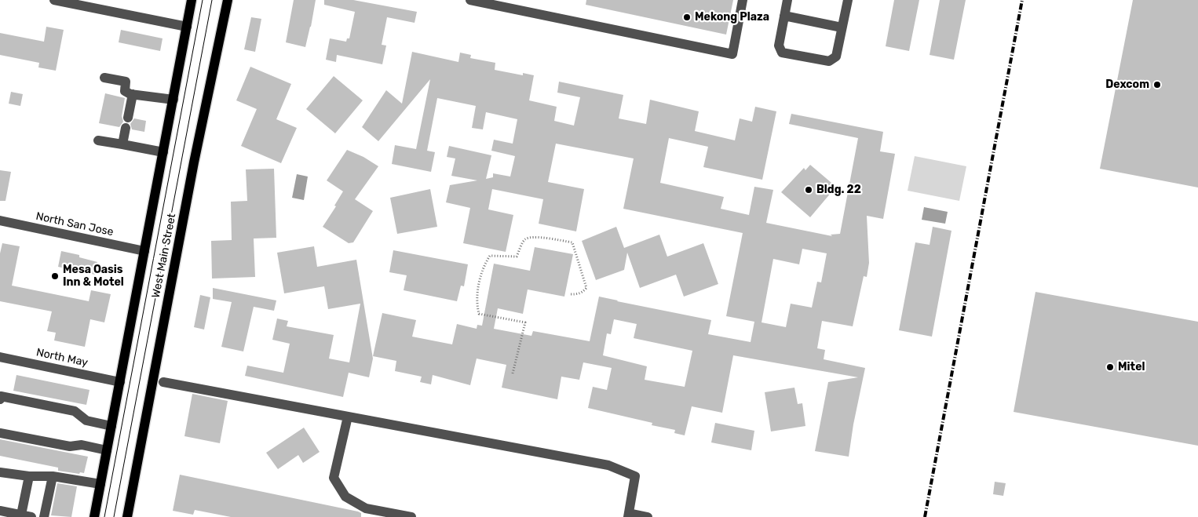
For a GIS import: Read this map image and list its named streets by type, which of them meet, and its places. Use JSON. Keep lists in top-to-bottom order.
{
  "streets": {
    "main road": ["West Main Street"],
    "street": ["North San Jose", "North May"]
  },
  "crossings": [
    ["North San Jose", "West Main Street"],
    ["West Main Street", "North May"]
  ],
  "places": [
    "Mekong Plaza",
    "Dexcom",
    "Bldg. 22",
    "Mesa Oasis Inn & Motel",
    "Mitel"
  ]
}
